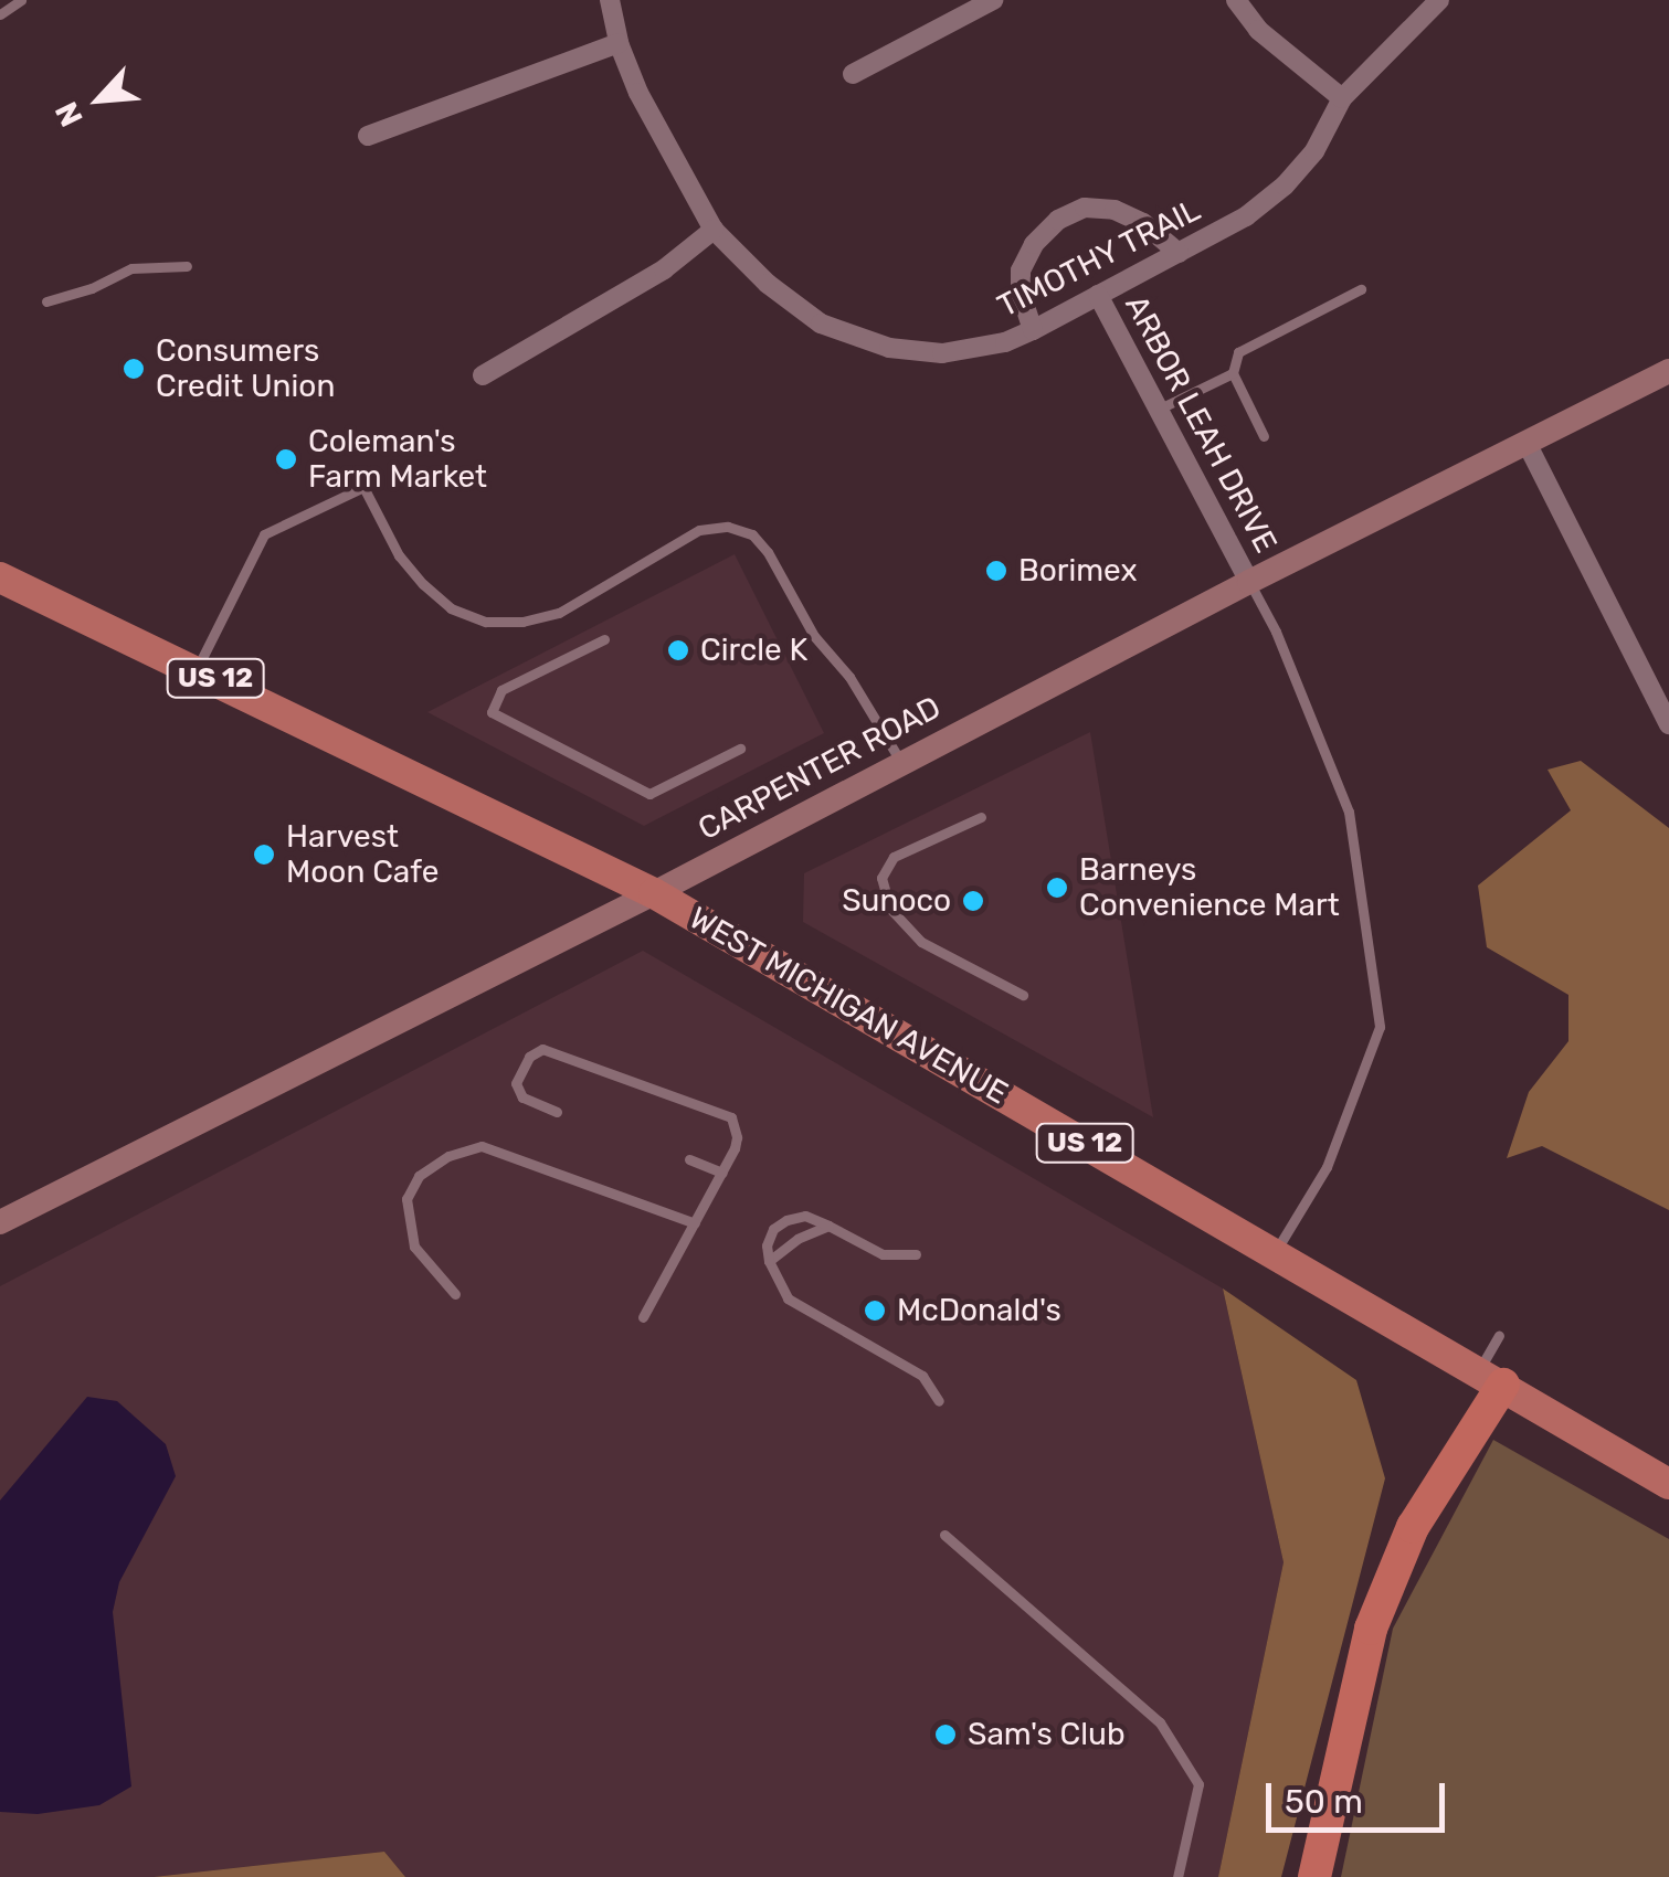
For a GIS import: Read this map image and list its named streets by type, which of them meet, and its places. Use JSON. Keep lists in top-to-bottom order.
{
  "streets": {
    "highway": ["US 12", "WEST MICHIGAN AVENUE"],
    "main road": ["CARPENTER ROAD"],
    "street": ["TIMOTHY TRAIL", "ARBOR LEAH DRIVE"]
  },
  "crossings": [
    ["TIMOTHY TRAIL", "ARBOR LEAH DRIVE"],
    ["ARBOR LEAH DRIVE", "CARPENTER ROAD"],
    ["CARPENTER ROAD", "WEST MICHIGAN AVENUE"]
  ],
  "places": [
    "Consumers Credit Union",
    "Coleman's Farm Market",
    "Borimex",
    "Circle K",
    "Harvest Moon Cafe",
    "Barneys Convenience Mart",
    "Sunoco",
    "McDonald's",
    "Sam's Club"
  ],
  "scale_bar": "50 m",
  "north": "bottom left"
}
